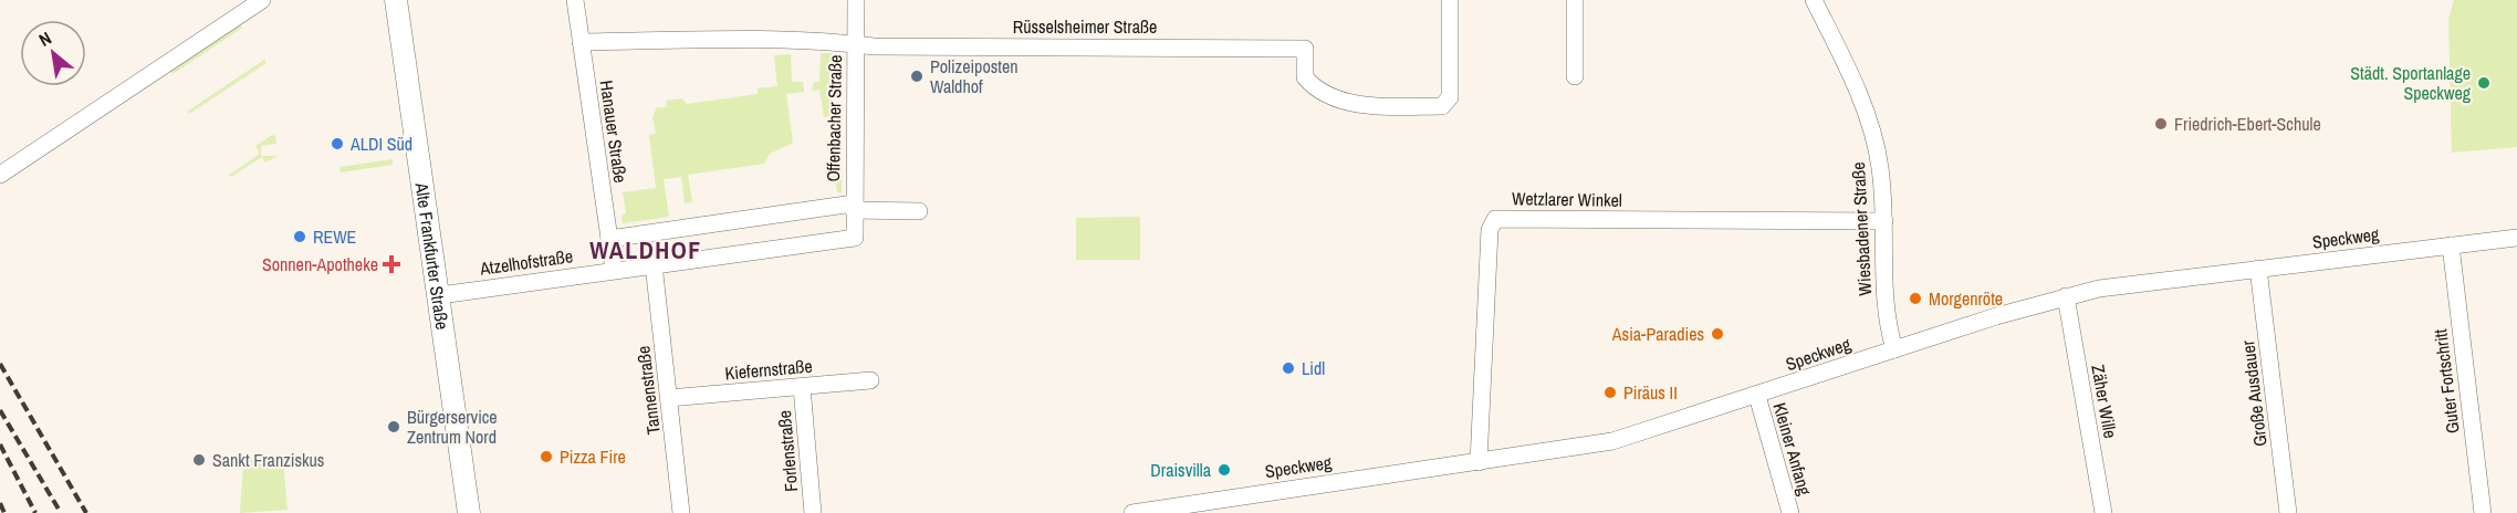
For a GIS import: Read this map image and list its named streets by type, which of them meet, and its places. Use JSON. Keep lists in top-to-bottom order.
{
  "streets": {
    "street": [
      "Rüsselsheimer Straße",
      "Offenbacher Straße",
      "Hanauer Straße",
      "Wetzlarer Winkel",
      "Wiesbadener Straße",
      "Speckweg",
      "Alte Frankfurter Straße",
      "Atzelhofstraße",
      "Kiefernstraße",
      "Guter Fortschritt",
      "Tannenstraße",
      "Große Ausdauer",
      "Zäher Wille",
      "Kleiner Anfang",
      "Forlenstraße"
    ]
  },
  "crossings": [
    ["Rüsselsheimer Straße", "Offenbacher Straße"],
    ["Rüsselsheimer Straße", "Hanauer Straße"],
    ["Offenbacher Straße", "Atzelhofstraße"],
    ["Hanauer Straße", "Atzelhofstraße"],
    ["Wetzlarer Winkel", "Wiesbadener Straße"],
    ["Wetzlarer Winkel", "Speckweg"],
    ["Wiesbadener Straße", "Speckweg"],
    ["Speckweg", "Guter Fortschritt"],
    ["Speckweg", "Große Ausdauer"],
    ["Speckweg", "Zäher Wille"],
    ["Speckweg", "Kleiner Anfang"],
    ["Alte Frankfurter Straße", "Atzelhofstraße"],
    ["Atzelhofstraße", "Tannenstraße"],
    ["Kiefernstraße", "Tannenstraße"],
    ["Kiefernstraße", "Forlenstraße"]
  ],
  "districts": ["WALDHOF"],
  "places": {
    "other": [
      "Polizeiposten Waldhof",
      "Städt. Sportanlage Speckweg",
      "Friedrich-Ebert-Schule",
      "ALDI Süd",
      "REWE",
      "Morgenröte",
      "Asia-Paradies",
      "Lidl",
      "Piräus II",
      "Bürgerservice Zentrum Nord",
      "Pizza Fire",
      "Sankt Franziskus",
      "Draisvilla"
    ],
    "health": ["Sonnen-Apotheke"]
  },
  "north": "top left"
}
